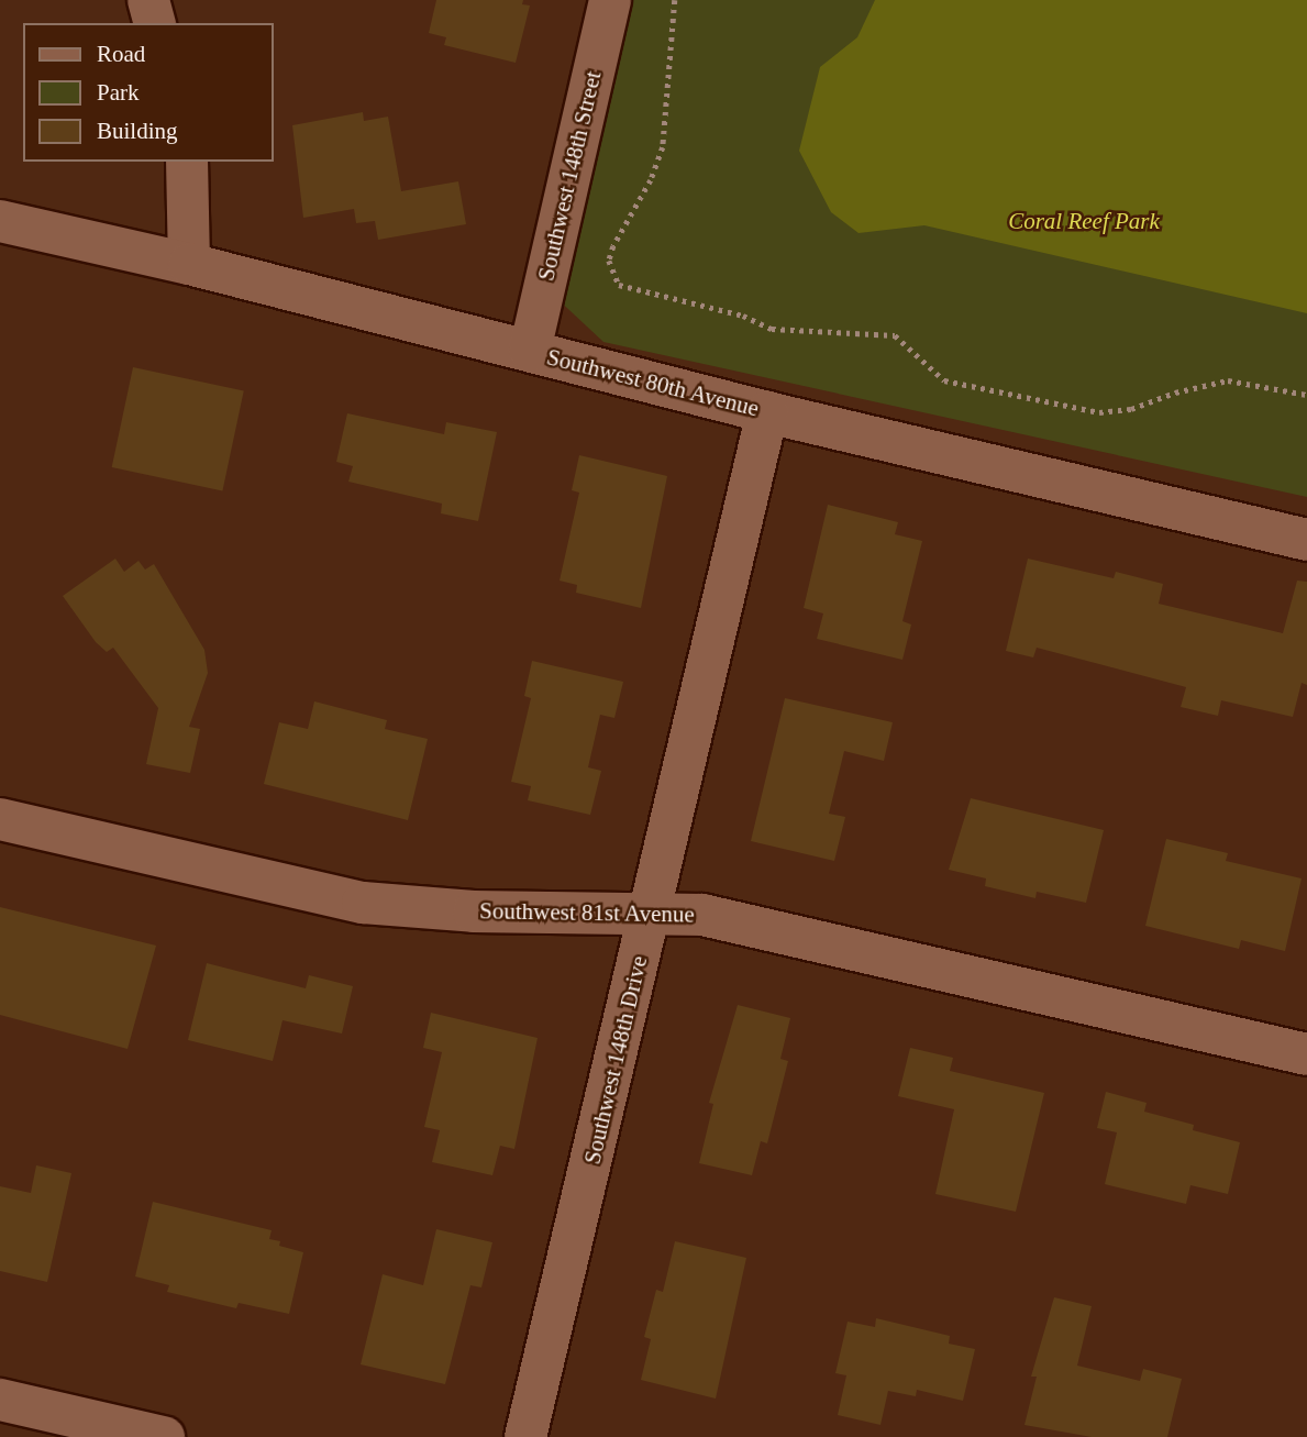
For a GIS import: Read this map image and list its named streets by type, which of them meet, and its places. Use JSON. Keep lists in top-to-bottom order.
{
  "streets": {
    "street": [
      "Southwest 148th Street",
      "Southwest 80th Avenue",
      "Southwest 81st Avenue",
      "Southwest 148th Drive"
    ]
  },
  "crossings": [
    ["Southwest 148th Street", "Southwest 80th Avenue"],
    ["Southwest 80th Avenue", "Southwest 148th Drive"],
    ["Southwest 81st Avenue", "Southwest 148th Drive"]
  ],
  "parks": ["Coral Reef Park"],
  "legend": ["Road", "Park", "Building"]
}
